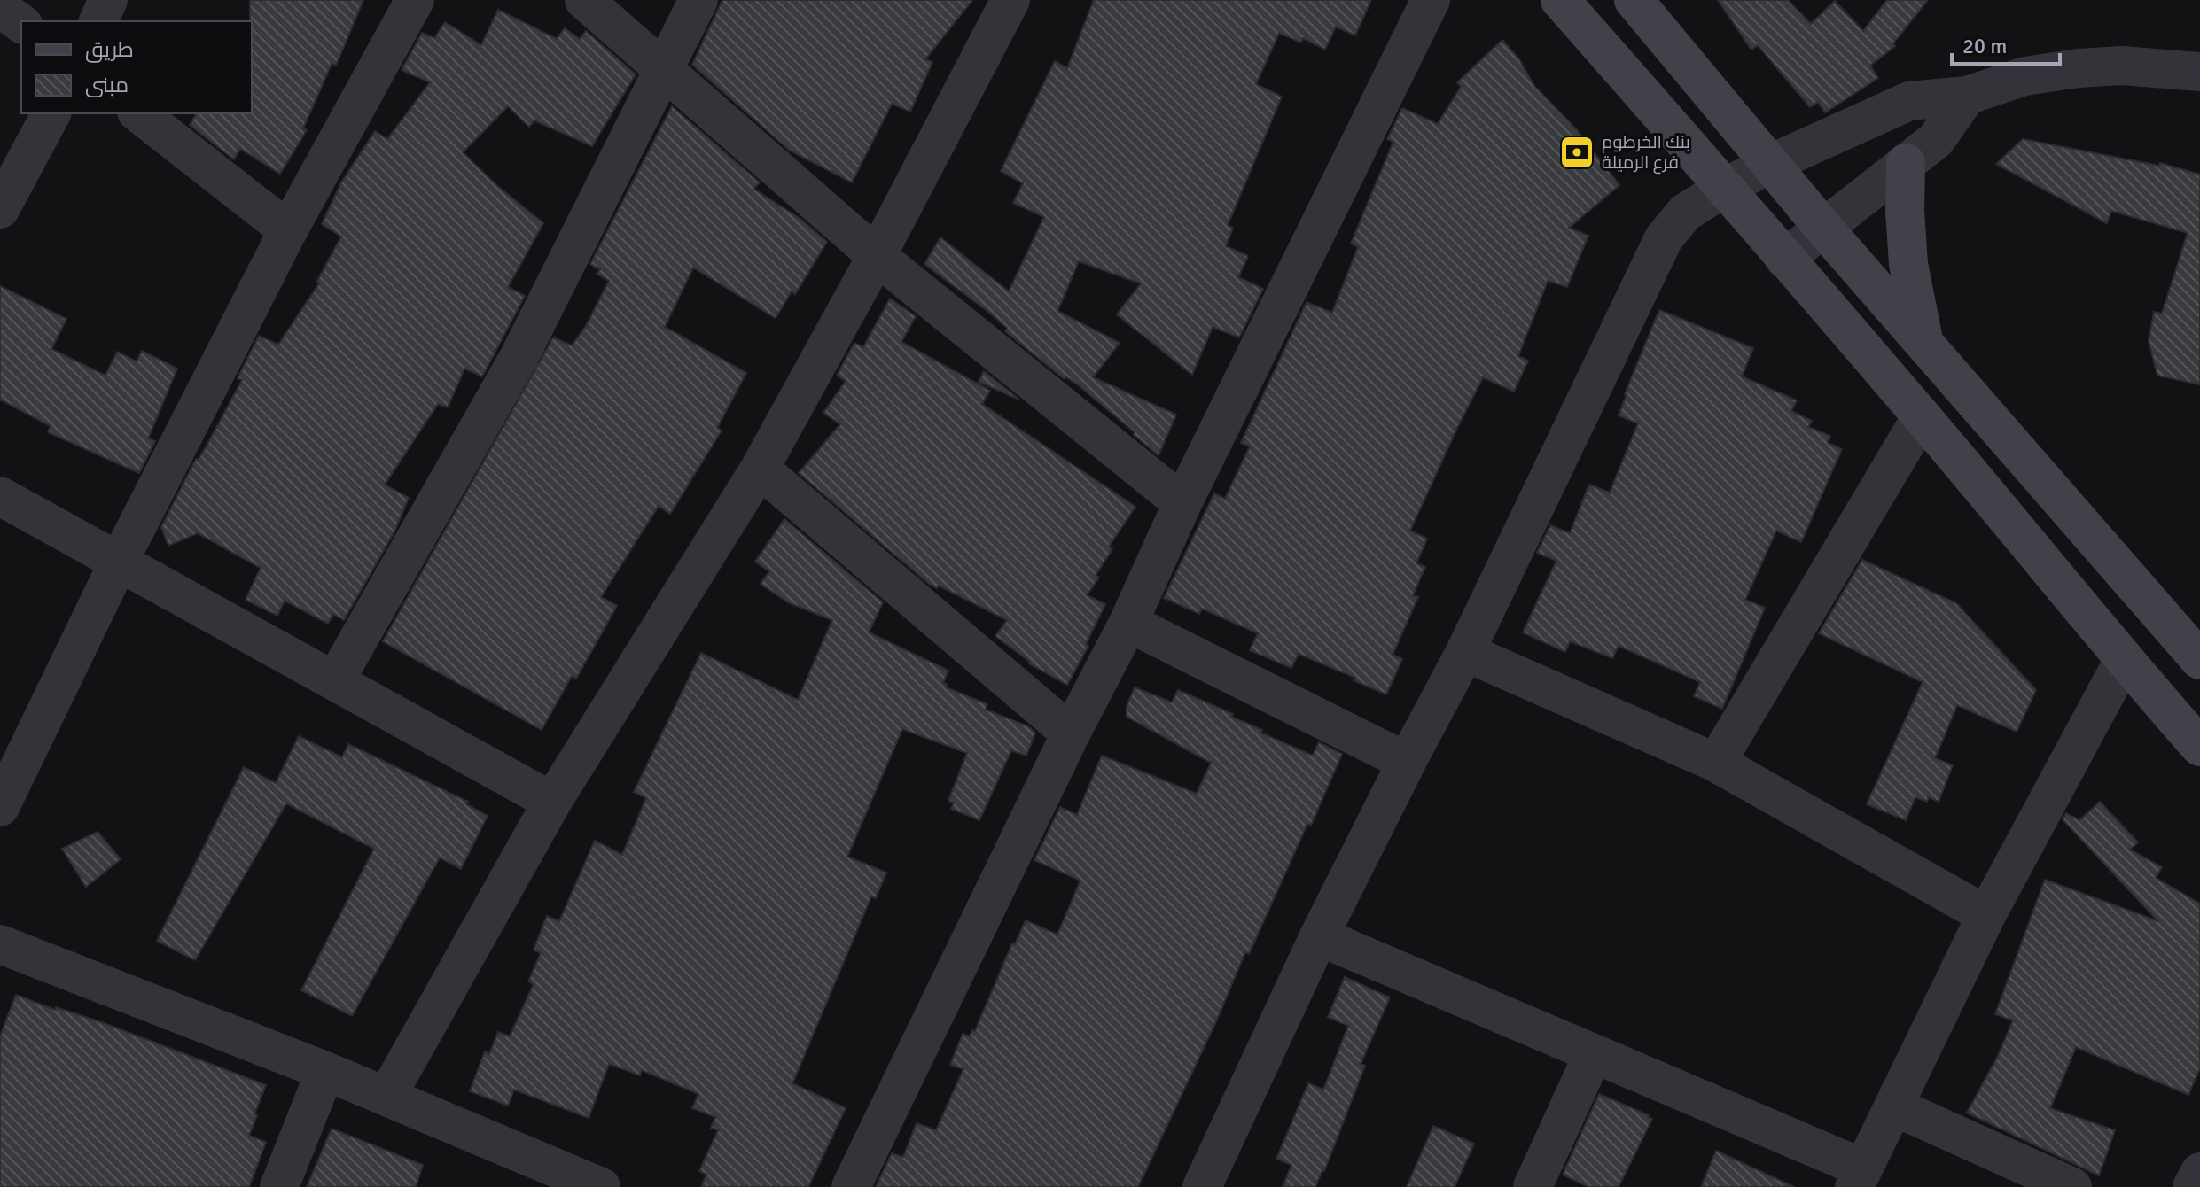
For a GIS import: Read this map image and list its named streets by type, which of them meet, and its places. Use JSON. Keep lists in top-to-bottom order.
{
  "places": {
    "bank": ["بنك الخرطوم فرع الرميلة"]
  },
  "legend": ["طريق", "مبنى"],
  "scale_bar": "20 m"
}
